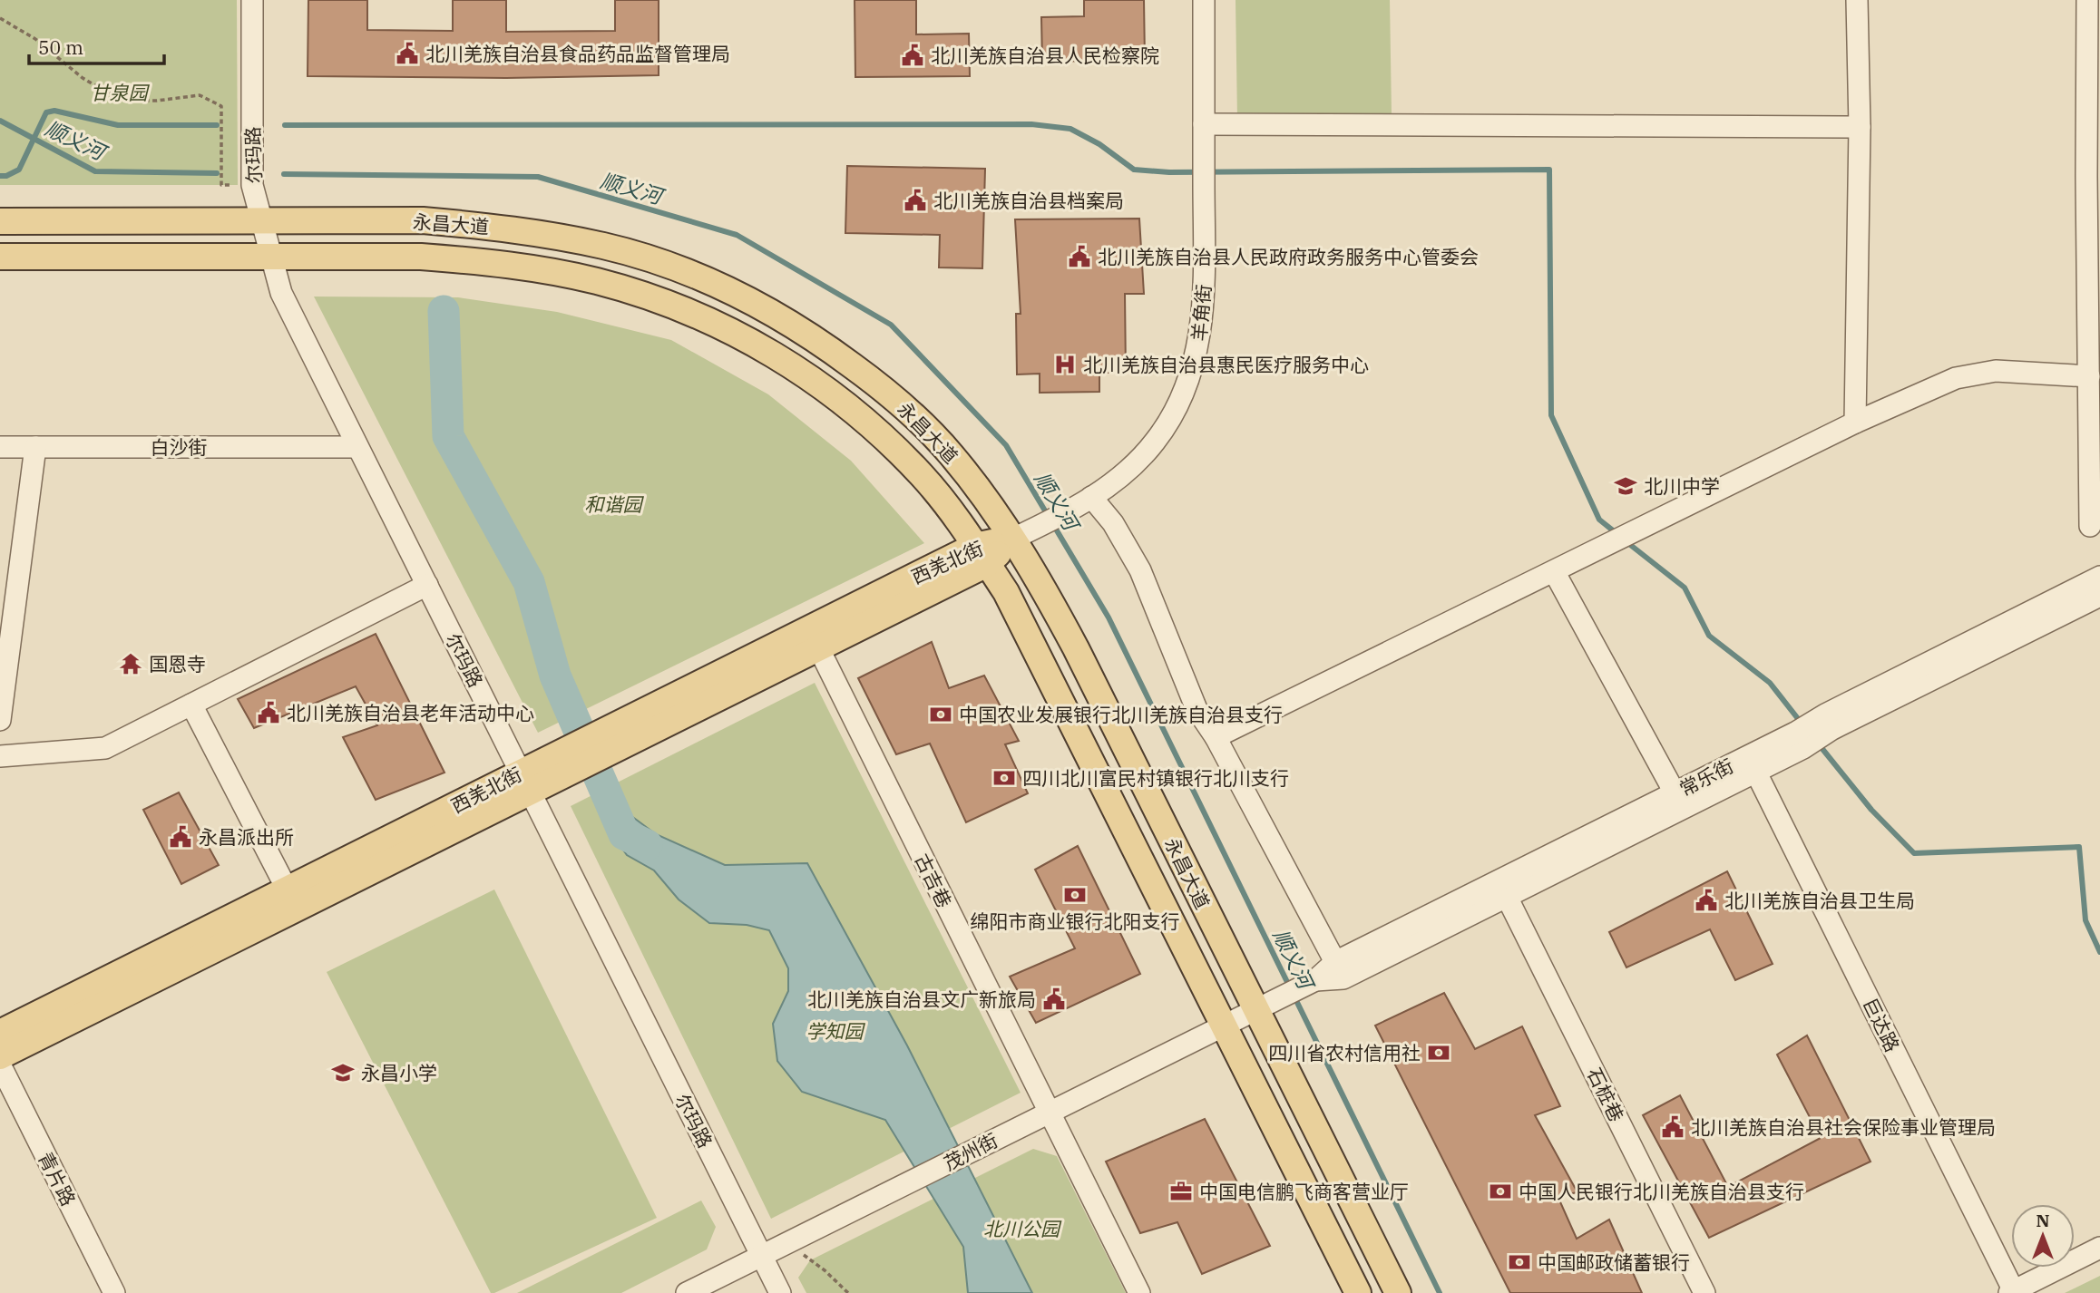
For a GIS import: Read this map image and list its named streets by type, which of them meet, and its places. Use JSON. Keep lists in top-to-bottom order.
{
  "streets": {
    "main road": ["永昌大道", "西羌北街"],
    "street": [
      "尔玛路",
      "羊角街",
      "白沙街",
      "常乐街",
      "古吉巷",
      "巨达路",
      "石桩巷",
      "茂州街",
      "青片路"
    ]
  },
  "crossings": [
    ["尔玛路", "永昌大道"],
    ["尔玛路", "白沙街"],
    ["尔玛路", "西羌北街"],
    ["尔玛路", "茂州街"],
    ["永昌大道", "羊角街"],
    ["永昌大道", "西羌北街"],
    ["永昌大道", "常乐街"],
    ["永昌大道", "茂州街"],
    ["羊角街", "西羌北街"],
    ["西羌北街", "古吉巷"],
    ["常乐街", "巨达路"],
    ["常乐街", "石桩巷"],
    ["常乐街", "茂州街"],
    ["古吉巷", "茂州街"]
  ],
  "water": ["顺义河"],
  "parks": [
    "甘泉园",
    "和谐园",
    "学知园",
    "北川公园"
  ],
  "places": {
    "public building": [
      "北川羌族自治县食品药品监督管理局",
      "北川羌族自治县人民检察院",
      "北川羌族自治县档案局",
      "北川羌族自治县人民政府政务服务中心管委会",
      "北川羌族自治县老年活动中心",
      "永昌派出所",
      "北川羌族自治县卫生局",
      "北川羌族自治县文广新旅局",
      "北川羌族自治县社会保险事业管理局"
    ],
    "hospital": ["北川羌族自治县惠民医疗服务中心"],
    "school or university": ["北川中学", "永昌小学"],
    "temple": ["国恩寺"],
    "bank": [
      "中国农业发展银行北川羌族自治县支行",
      "四川北川富民村镇银行北川支行",
      "绵阳市商业银行北阳支行",
      "四川省农村信用社",
      "中国人民银行北川羌族自治县支行",
      "中国邮政储蓄银行"
    ],
    "office": ["中国电信鹏飞商客营业厅"]
  },
  "scale_bar": "50 m",
  "north": "top"
}
